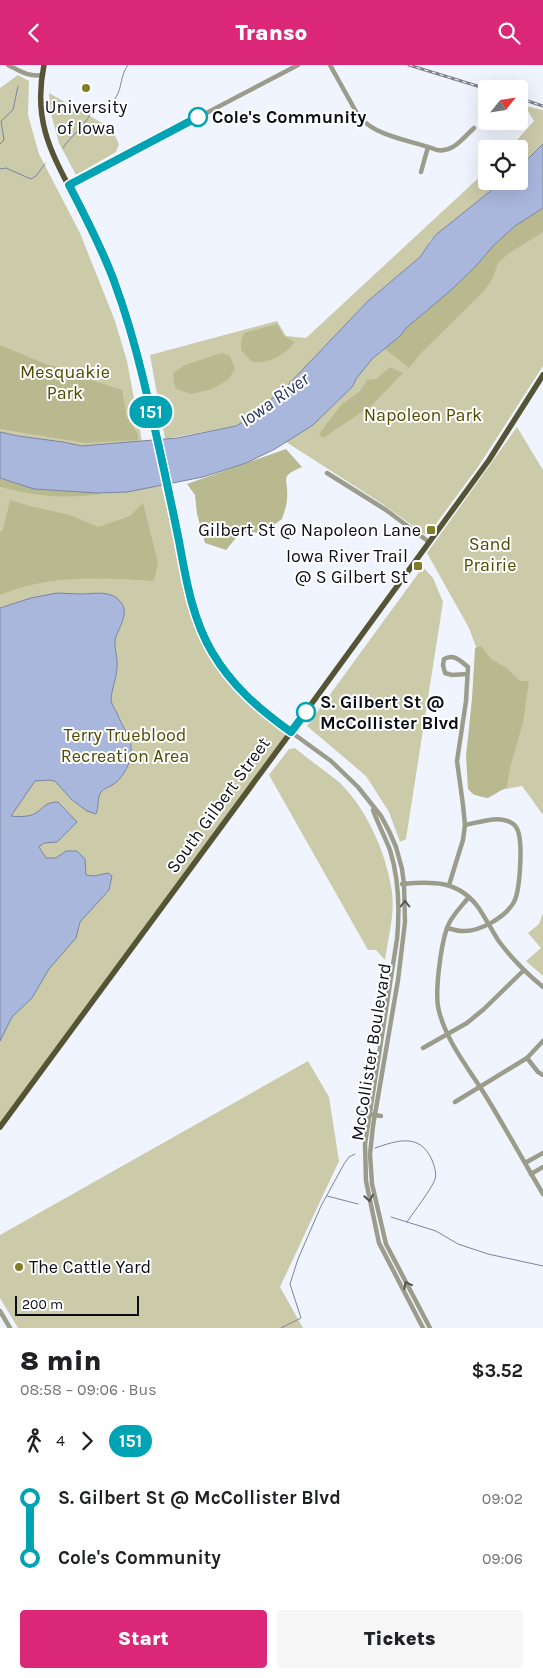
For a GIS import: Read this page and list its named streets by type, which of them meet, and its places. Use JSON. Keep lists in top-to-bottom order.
{
  "streets": {
    "main road": ["South Gilbert Street", "McCollister Boulevard"]
  },
  "crossings": [
    ["South Gilbert Street", "McCollister Boulevard"]
  ],
  "water": ["Iowa River"],
  "parks": [
    "Mesquakie Park",
    "Napoleon Park",
    "Sand Prairie",
    "Terry Trueblood Recreation Area"
  ],
  "places": {
    "other": [
      "University of Iowa",
      "Cole's Community",
      "S. Gilbert St @ McCollister Blvd",
      "The Cattle Yard"
    ],
    "transit": ["Gilbert St @ Napoleon Lane", "Iowa River Trail @ S Gilbert St"]
  },
  "lines": ["bus line 151"],
  "scale_bar": "200 m",
  "north": "top right",
  "page": {
    "header": "Transo",
    "on_map": "151",
    "scale": "200 m",
    "heading": ["8 min", "08:58 – 09:06 · Bus", "$3.52"],
    "legs": ["4", "151"],
    "list": [
      {
        "name": "S. Gilbert St @ McCollister Blvd",
        "value": "09:02"
      },
      {
        "name": "Cole's Community",
        "value": "09:06"
      }
    ],
    "buttons": ["Start", "Tickets"]
  }
}
